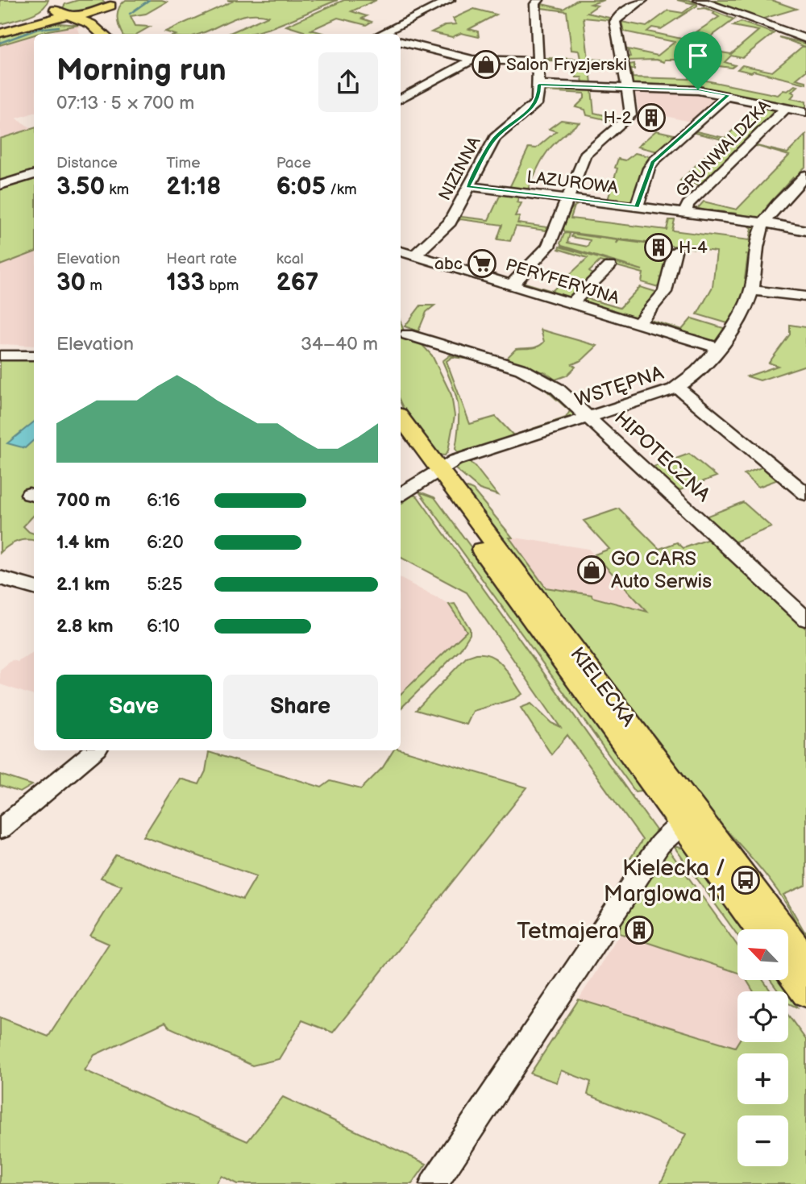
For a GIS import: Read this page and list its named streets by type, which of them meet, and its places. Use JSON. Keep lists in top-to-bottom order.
{
  "streets": {
    "main road": ["KIELECKA"],
    "street": [
      "GRUNWALDZKA",
      "NIZINNA",
      "LAZUROWA",
      "PERYFERYJNA",
      "WSTĘPNA",
      "HIPOTECZNA"
    ]
  },
  "crossings": [
    ["GRUNWALDZKA", "LAZUROWA"],
    ["NIZINNA", "LAZUROWA"],
    ["NIZINNA", "PERYFERYJNA"],
    ["LAZUROWA", "WSTĘPNA"],
    ["PERYFERYJNA", "WSTĘPNA"],
    ["WSTĘPNA", "HIPOTECZNA"],
    ["WSTĘPNA", "KIELECKA"]
  ],
  "places": {
    "shop": ["Salon Fryzjerski", "GO CARS Auto Serwis"],
    "building": ["H-2", "H-4", "Tetmajera"],
    "supermarket": ["abc"],
    "bus stop": ["Kielecka / Marglowa 11"]
  },
  "north": "top left",
  "page": {
    "heading": ["Morning run", "07:13 · 5 × 700 m"],
    "stats": [
      ["Distance", "3.50 km"],
      ["Time", "21:18"],
      ["Pace", "6:05 /km"],
      ["Elevation", "30 m"],
      ["Heart rate", "133 bpm"],
      ["kcal", "267"]
    ],
    "chart": ["Elevation", "34–40 m"],
    "list": [
      {
        "name": "700 m",
        "note": "6:16"
      },
      {
        "name": "1.4 km",
        "note": "6:20"
      },
      {
        "name": "2.1 km",
        "note": "5:25"
      },
      {
        "name": "2.8 km",
        "note": "6:10"
      }
    ],
    "buttons": ["Save", "Share"],
    "map_buttons": ["+", "−"]
  }
}
